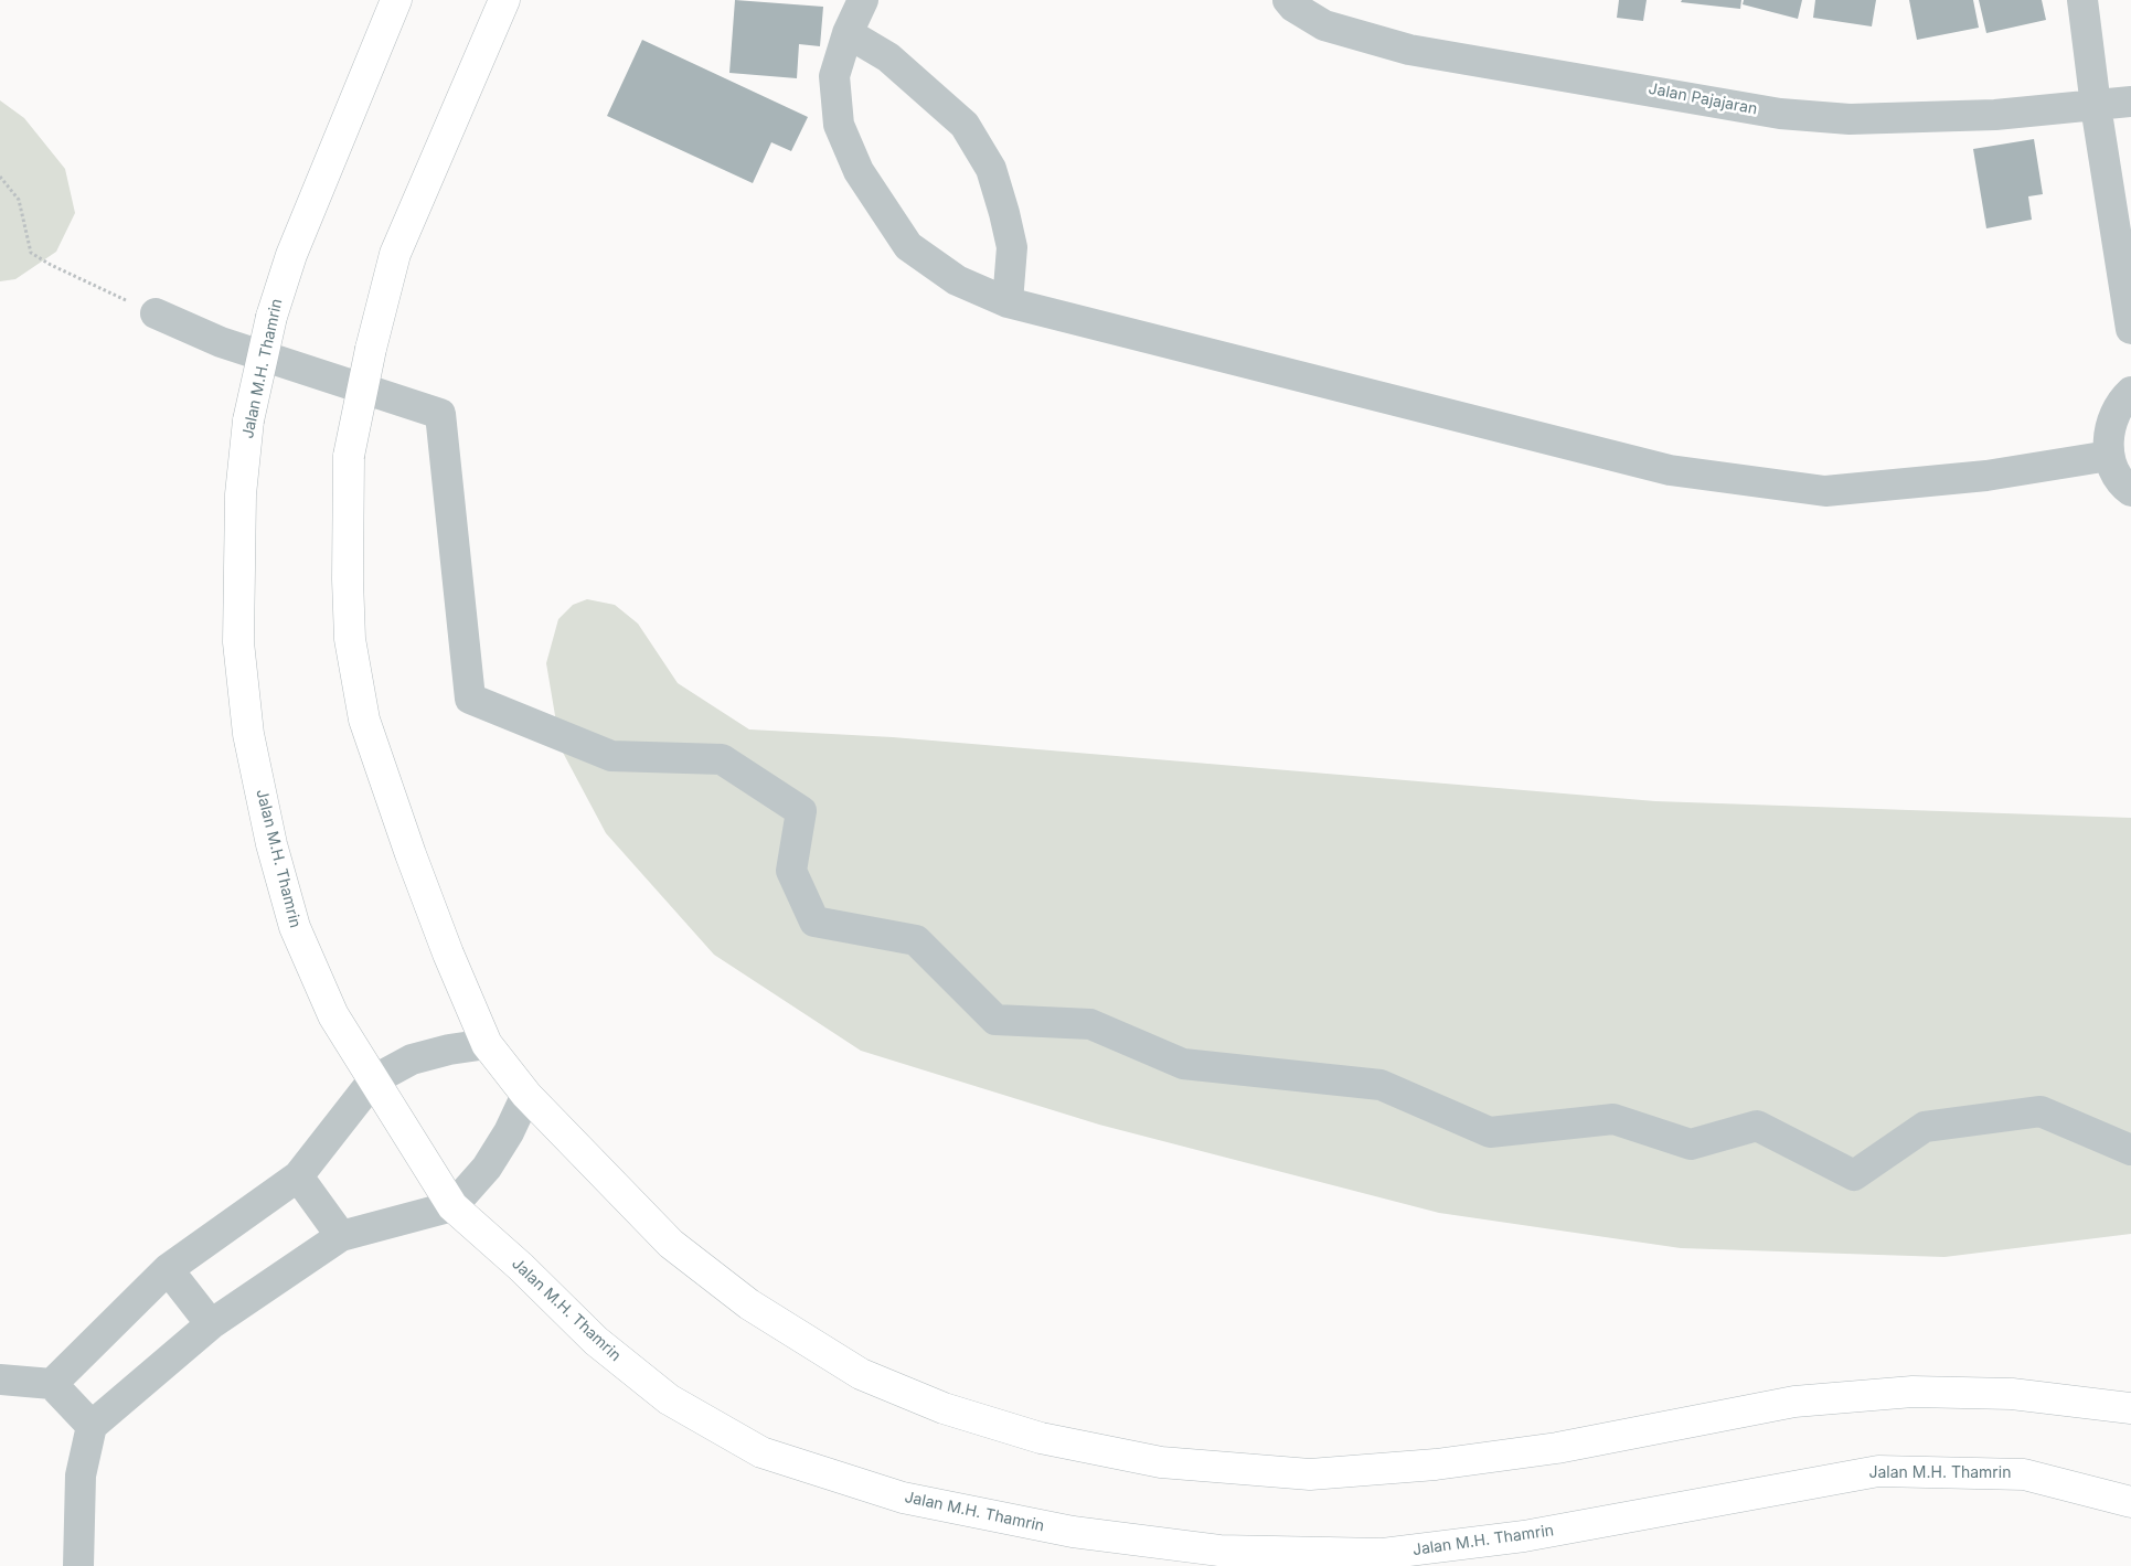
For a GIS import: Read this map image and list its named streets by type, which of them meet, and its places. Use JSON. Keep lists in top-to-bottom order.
{
  "streets": {
    "main road": ["Jalan M.H. Thamrin"],
    "street": ["Jalan Pajajaran"]
  }
}
